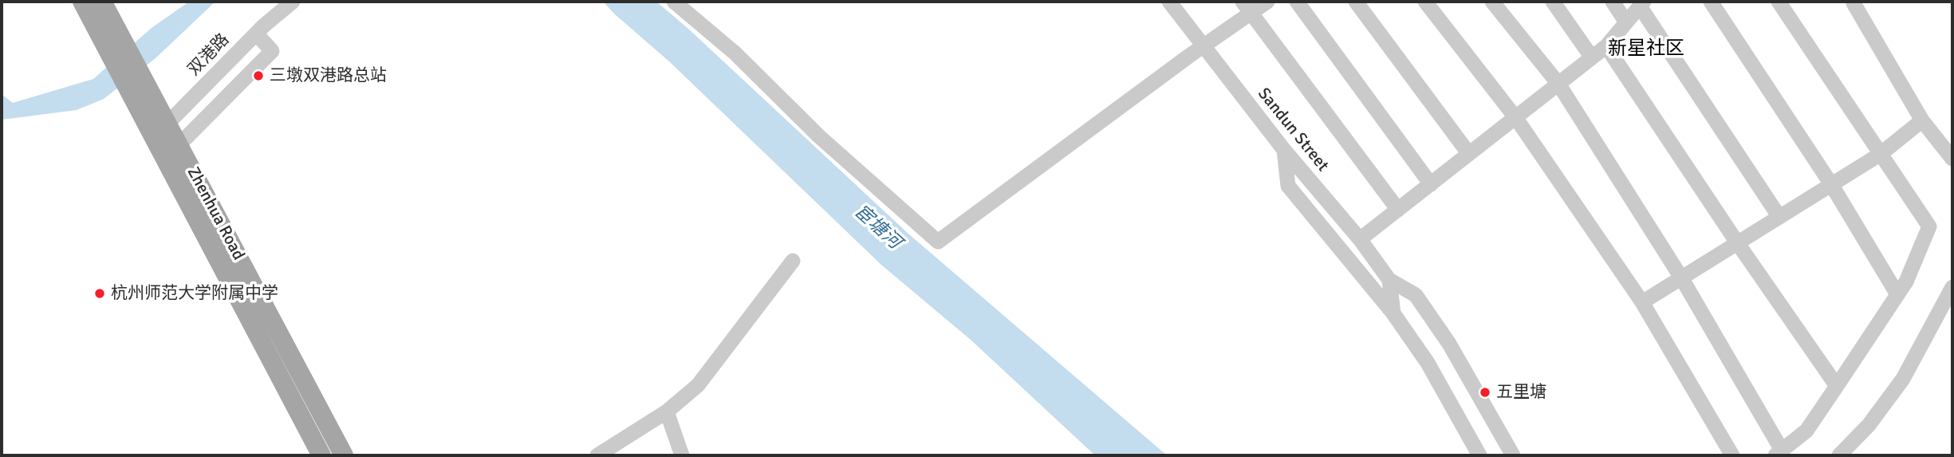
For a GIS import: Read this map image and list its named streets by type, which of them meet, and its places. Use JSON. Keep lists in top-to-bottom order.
{
  "streets": {
    "main road": ["Zhenhua Road"],
    "street": ["双港路", "Sandun Street"]
  },
  "crossings": [
    ["双港路", "Zhenhua Road"]
  ],
  "districts": ["新星社区"],
  "water": ["宦塘河"],
  "places": ["三墩双港路总站", "杭州师范大学附属中学", "五里塘"]
}
